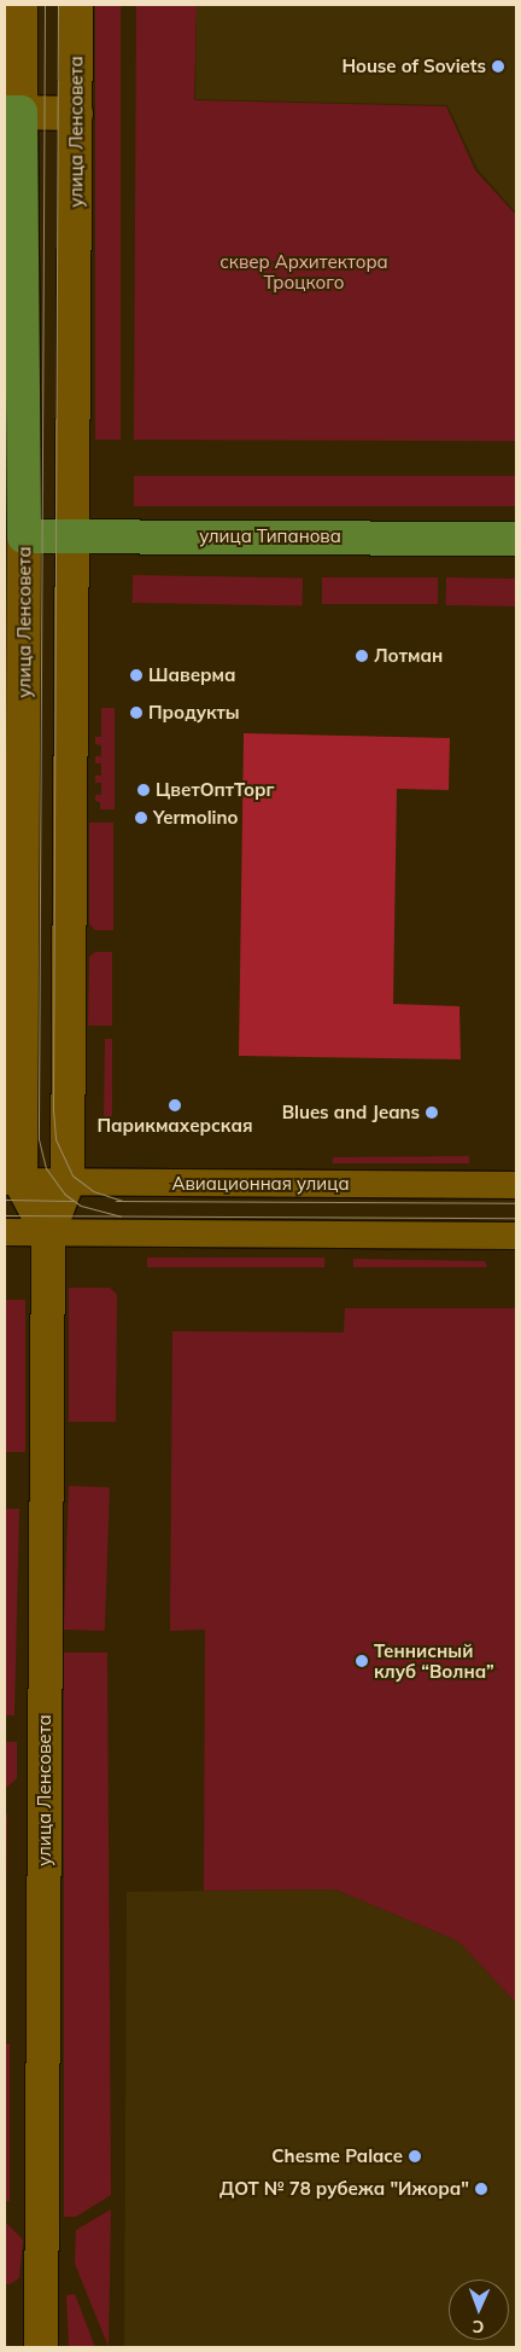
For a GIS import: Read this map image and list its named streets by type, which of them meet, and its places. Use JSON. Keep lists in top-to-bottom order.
{
  "streets": {
    "main road": ["улица Ленсовета", "улица Типанова"],
    "street": ["Авиационная улица"]
  },
  "crossings": [
    ["улица Ленсовета", "улица Типанова"],
    ["улица Ленсовета", "Авиационная улица"]
  ],
  "parks": ["сквер Архитектора Троцкого"],
  "places": [
    "House of Soviets",
    "Лотман",
    "Шаверма",
    "Продукты",
    "ЦветОптТорг",
    "Yermolino",
    "Парикмахерская",
    "Blues and Jeans",
    "Теннисный клуб “Волна”",
    "Chesme Palace",
    "ДОТ № 78 рубежа \"Ижора\""
  ],
  "north": "bottom"
}
